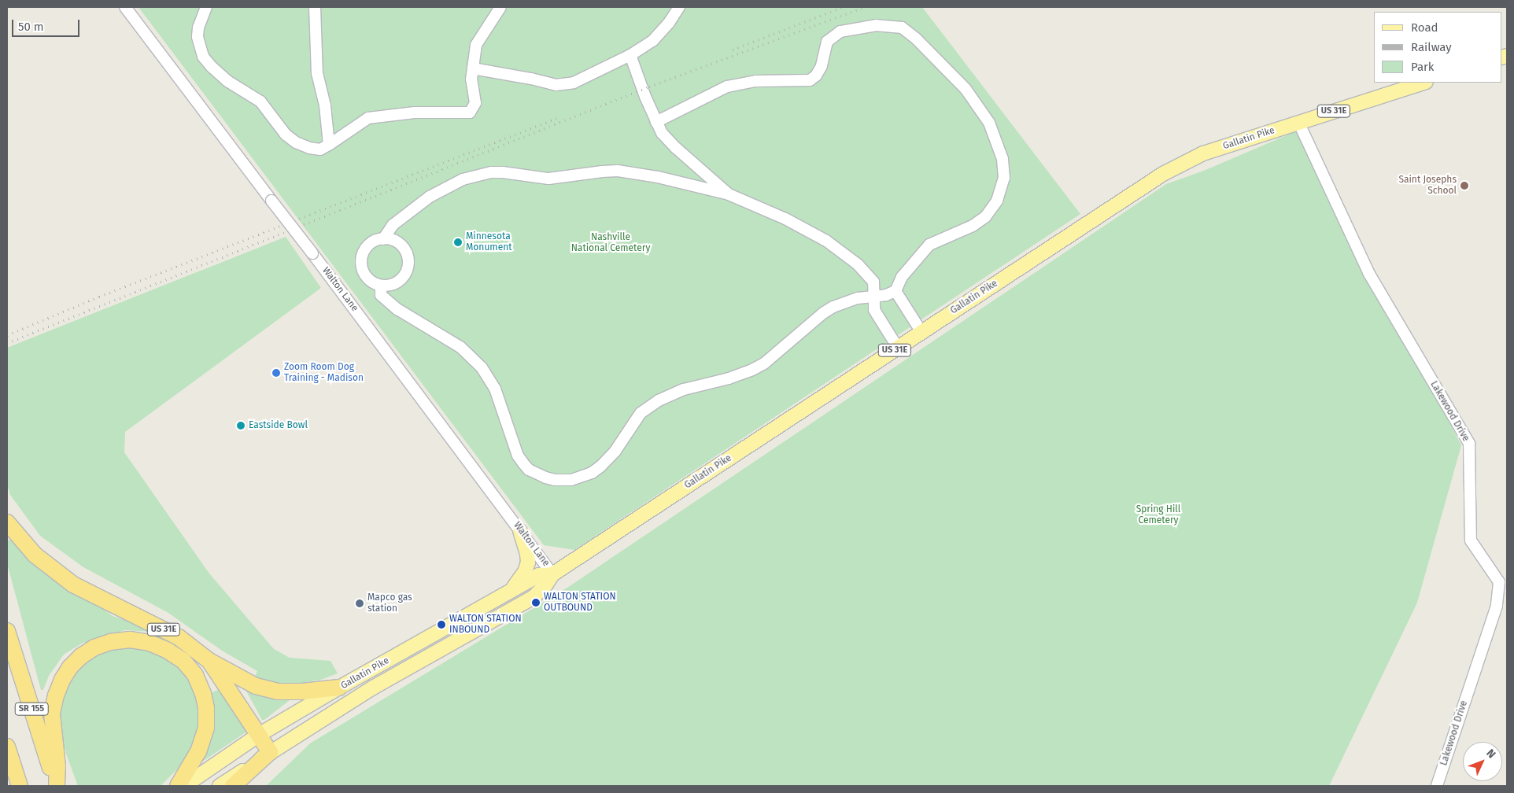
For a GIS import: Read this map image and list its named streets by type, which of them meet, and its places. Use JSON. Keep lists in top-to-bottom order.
{
  "streets": {
    "highway": ["US 31E", "SR 155"],
    "main road": ["Gallatin Pike"],
    "street": ["Walton Lane", "Lakewood Drive"]
  },
  "crossings": [
    ["US 31E", "Gallatin Pike"],
    ["Gallatin Pike", "Walton Lane"],
    ["Gallatin Pike", "Lakewood Drive"]
  ],
  "parks": ["Nashville National Cemetery", "Spring Hill Cemetery"],
  "places": [
    "Saint Josephs School",
    "Minnesota Monument",
    "Zoom Room Dog Training - Madison",
    "Eastside Bowl",
    "WALTON STATION OUTBOUND",
    "Mapco gas station",
    "WALTON STATION INBOUND"
  ],
  "legend": ["Road", "Railway", "Park"],
  "scale_bar": "50 m",
  "north": "top right"
}
